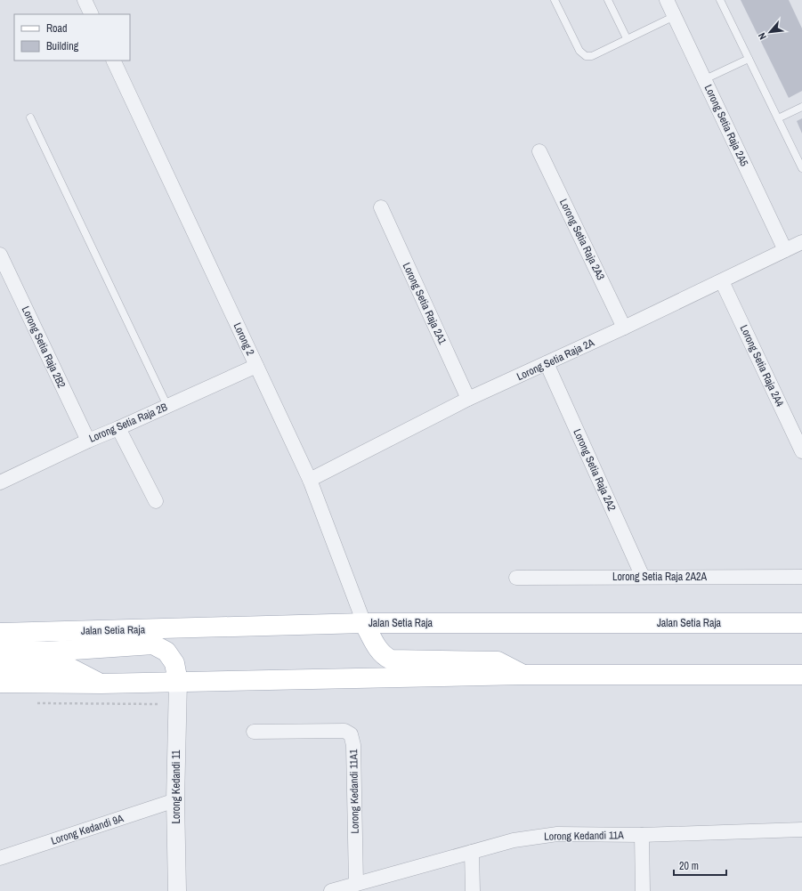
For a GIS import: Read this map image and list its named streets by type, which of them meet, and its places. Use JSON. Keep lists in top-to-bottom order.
{
  "streets": {
    "main road": ["Jalan Setia Raja"],
    "street": [
      "Lorong Setia Raja 2A5",
      "Lorong Setia Raja 2A3",
      "Lorong Setia Raja 2A1",
      "Lorong 2",
      "Lorong Setia Raja 2B2",
      "Lorong Setia Raja 2A",
      "Lorong Setia Raja 2A4",
      "Lorong Setia Raja 2B",
      "Lorong Setia Raja 2A2",
      "Lorong Setia Raja 2A2A",
      "Lorong Kedandi 11",
      "Lorong Kedandi 11A1",
      "Lorong Kedandi 9A",
      "Lorong Kedandi 11A"
    ]
  },
  "crossings": [
    ["Lorong Setia Raja 2A5", "Lorong Setia Raja 2A"],
    ["Lorong Setia Raja 2A3", "Lorong Setia Raja 2A"],
    ["Lorong Setia Raja 2A1", "Lorong Setia Raja 2A"],
    ["Lorong 2", "Lorong Setia Raja 2A"],
    ["Lorong 2", "Lorong Setia Raja 2B"],
    ["Lorong 2", "Jalan Setia Raja"],
    ["Lorong Setia Raja 2B2", "Lorong Setia Raja 2B"],
    ["Lorong Setia Raja 2A", "Lorong Setia Raja 2A4"],
    ["Lorong Setia Raja 2A", "Lorong Setia Raja 2A2"],
    ["Lorong Setia Raja 2A2", "Lorong Setia Raja 2A2A"],
    ["Lorong Kedandi 11", "Lorong Kedandi 9A"],
    ["Lorong Kedandi 11A1", "Lorong Kedandi 11A"]
  ],
  "legend": ["Road", "Building"],
  "scale_bar": "20 m",
  "north": "bottom left"
}
